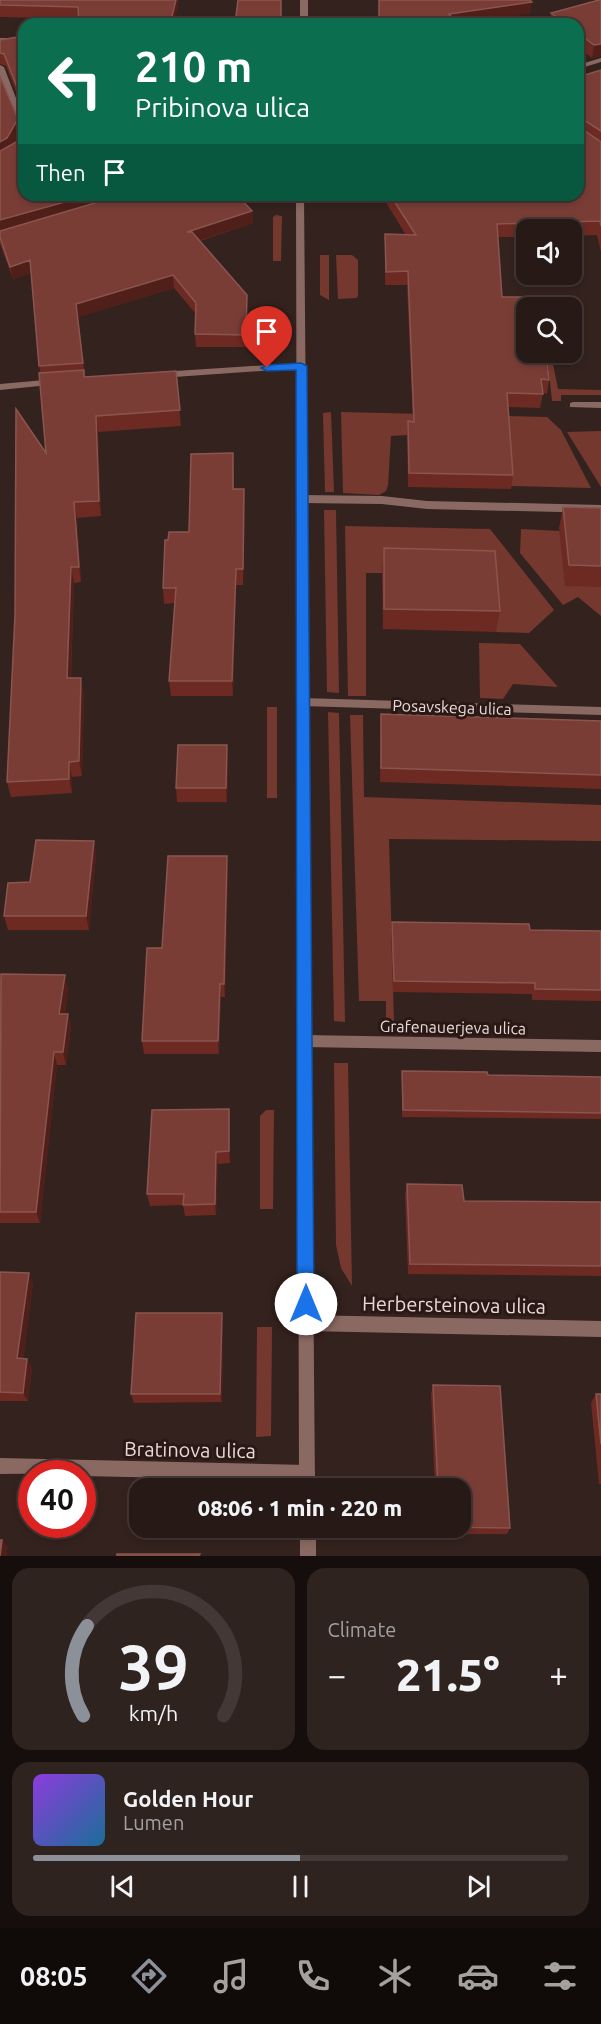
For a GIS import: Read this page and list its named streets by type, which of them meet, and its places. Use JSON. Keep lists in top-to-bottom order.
{
  "streets": {
    "street": [
      "Posavskega ulica",
      "Grafenauerjeva ulica",
      "Herbersteinova ulica",
      "Bratinova ulica"
    ]
  },
  "page": {
    "turn": ["210 m", "Pribinova ulica"],
    "then": "Then",
    "limit": "40",
    "trip": "08:06 · 1 min · 220 m",
    "tile": "Climate",
    "heat": ["−", "21.5°", "+"],
    "song": ["Golden Hour", "Lumen"],
    "tabs": "08:05",
    "gauge": ["39", "km/h"]
  }
}
